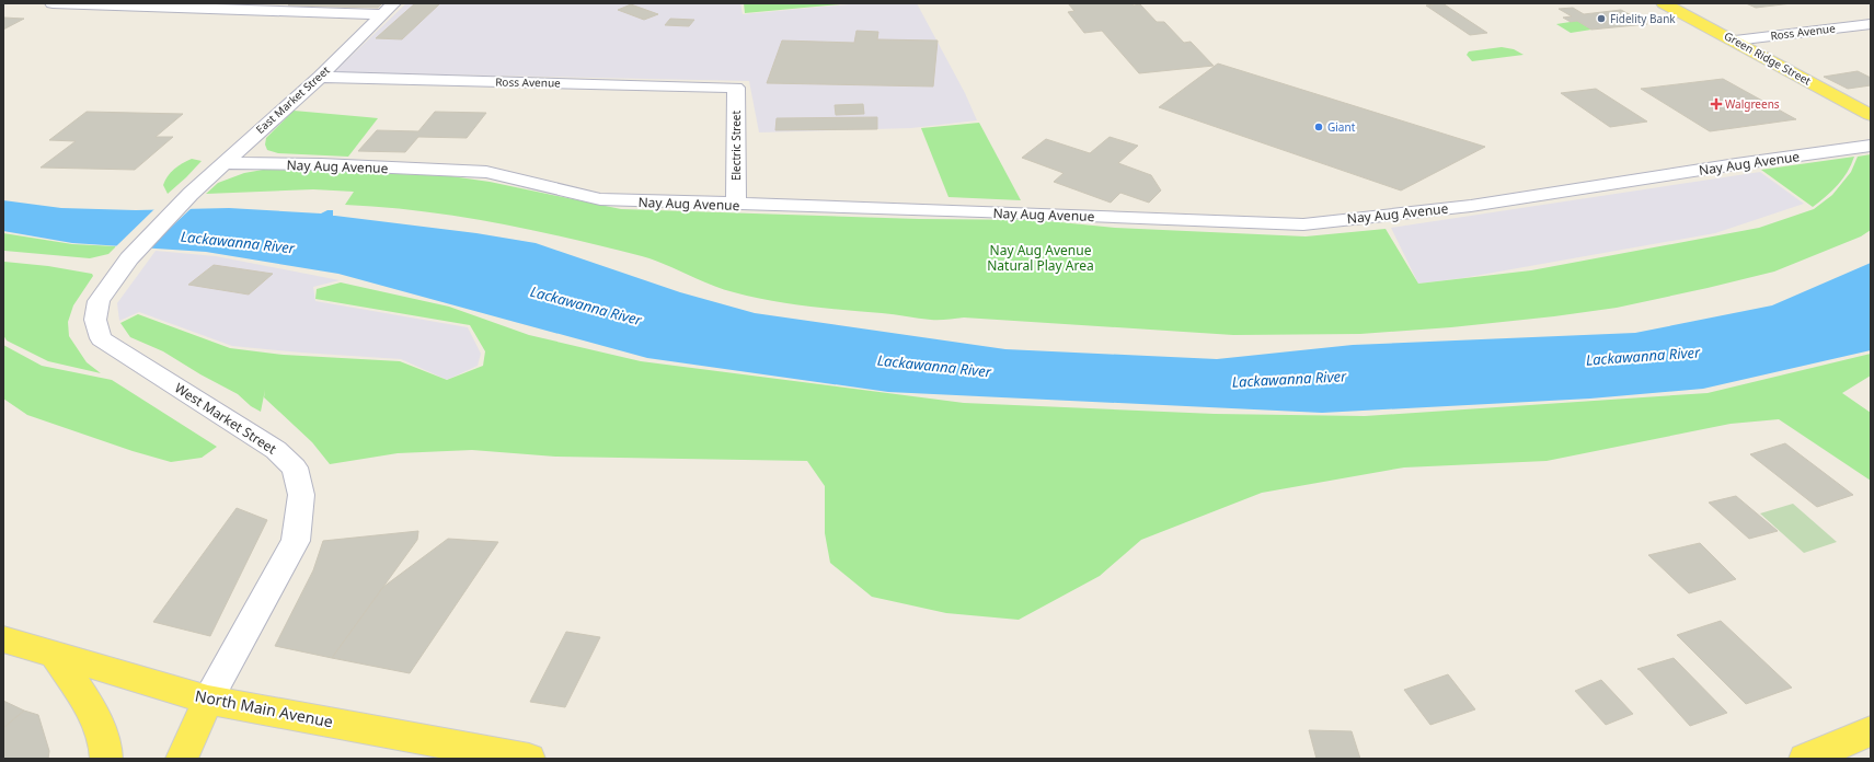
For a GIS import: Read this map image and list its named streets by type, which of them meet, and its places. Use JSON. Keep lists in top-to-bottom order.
{
  "streets": {
    "main road": ["Green Ridge Street", "West Market Street", "North Main Avenue"],
    "street": [
      "Ross Avenue",
      "East Market Street",
      "Electric Street",
      "Nay Aug Avenue"
    ]
  },
  "crossings": [
    ["Ross Avenue", "Green Ridge Street"],
    ["Ross Avenue", "East Market Street"],
    ["Ross Avenue", "Electric Street"],
    ["East Market Street", "Nay Aug Avenue"],
    ["East Market Street", "West Market Street"],
    ["Electric Street", "Nay Aug Avenue"],
    ["West Market Street", "North Main Avenue"]
  ],
  "water": ["Lackawanna River"],
  "parks": ["Nay Aug Avenue Natural Play Area"],
  "places": {
    "other": ["Fidelity Bank", "Giant"],
    "health": ["Walgreens"]
  }
}
